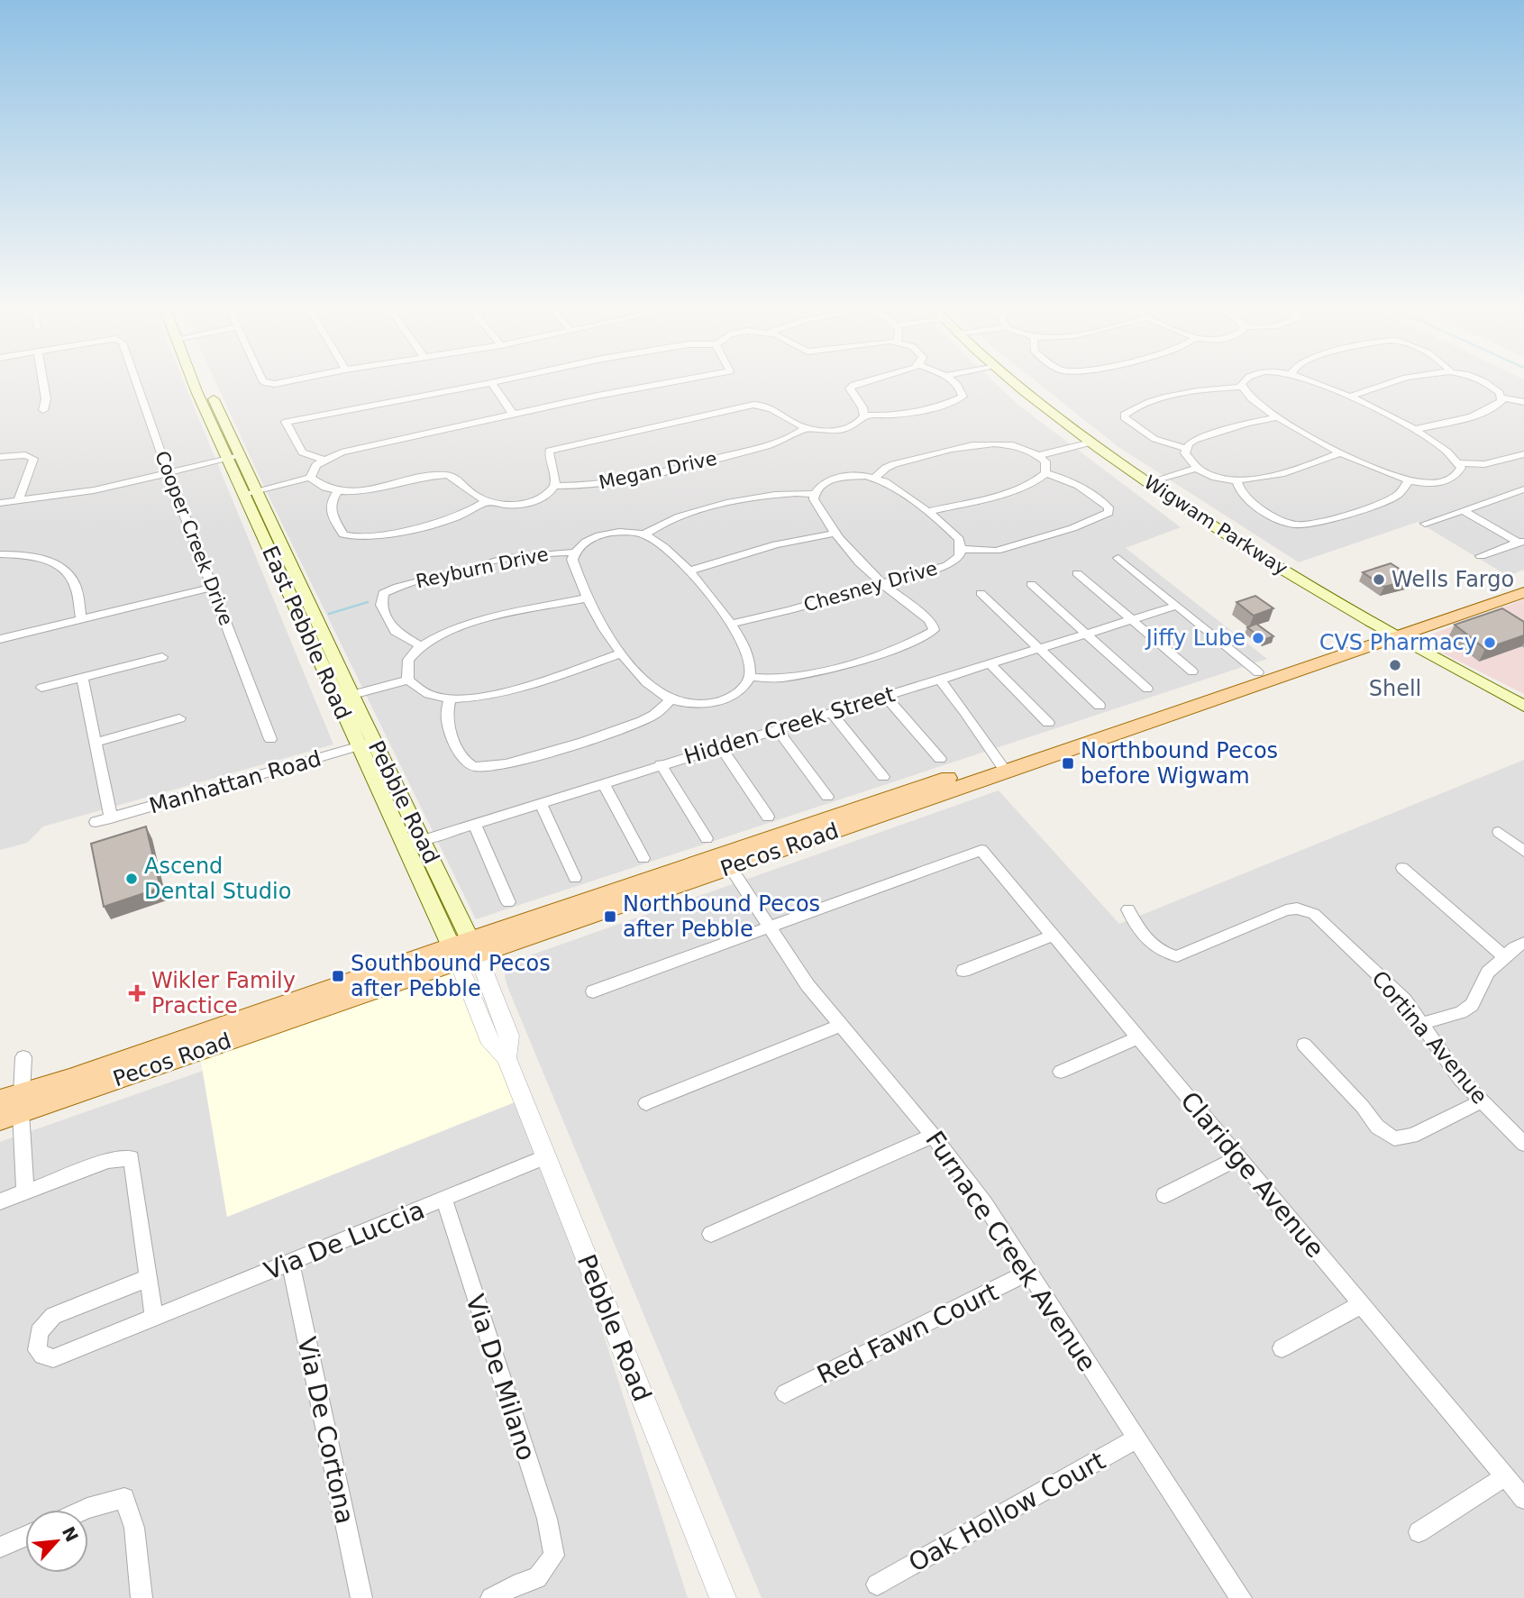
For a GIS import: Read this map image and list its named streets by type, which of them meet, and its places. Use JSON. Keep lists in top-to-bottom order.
{
  "streets": {
    "main road": [
      "Wigwam Parkway",
      "East Pebble Road",
      "Pebble Road",
      "Pecos Road"
    ],
    "street": [
      "Megan Drive",
      "Cooper Creek Drive",
      "Reyburn Drive",
      "Chesney Drive",
      "Hidden Creek Street",
      "Manhattan Road",
      "Cortina Avenue",
      "Claridge Avenue",
      "Via De Luccia",
      "Furnace Creek Avenue",
      "Red Fawn Court",
      "Via De Milano",
      "Via De Cortona",
      "Oak Hollow Court"
    ]
  },
  "crossings": [
    ["Wigwam Parkway", "Pecos Road"],
    ["East Pebble Road", "Hidden Creek Street"],
    ["East Pebble Road", "Manhattan Road"],
    ["East Pebble Road", "Pebble Road"],
    ["East Pebble Road", "Pecos Road"],
    ["Hidden Creek Street", "Pebble Road"],
    ["Manhattan Road", "Pebble Road"],
    ["Pebble Road", "Pecos Road"],
    ["Pebble Road", "Via De Luccia"],
    ["Pecos Road", "Furnace Creek Avenue"],
    ["Claridge Avenue", "Furnace Creek Avenue"],
    ["Via De Luccia", "Via De Milano"],
    ["Via De Luccia", "Via De Cortona"],
    ["Furnace Creek Avenue", "Red Fawn Court"],
    ["Furnace Creek Avenue", "Oak Hollow Court"]
  ],
  "places": {
    "other": [
      "Wells Fargo",
      "Jiffy Lube",
      "CVS Pharmacy",
      "Shell",
      "Ascend Dental Studio"
    ],
    "transit": ["Northbound Pecos before Wigwam", "Northbound Pecos after Pebble", "Southbound Pecos after Pebble"],
    "health": ["Wikler Family Practice"]
  },
  "north": "top right"
}
